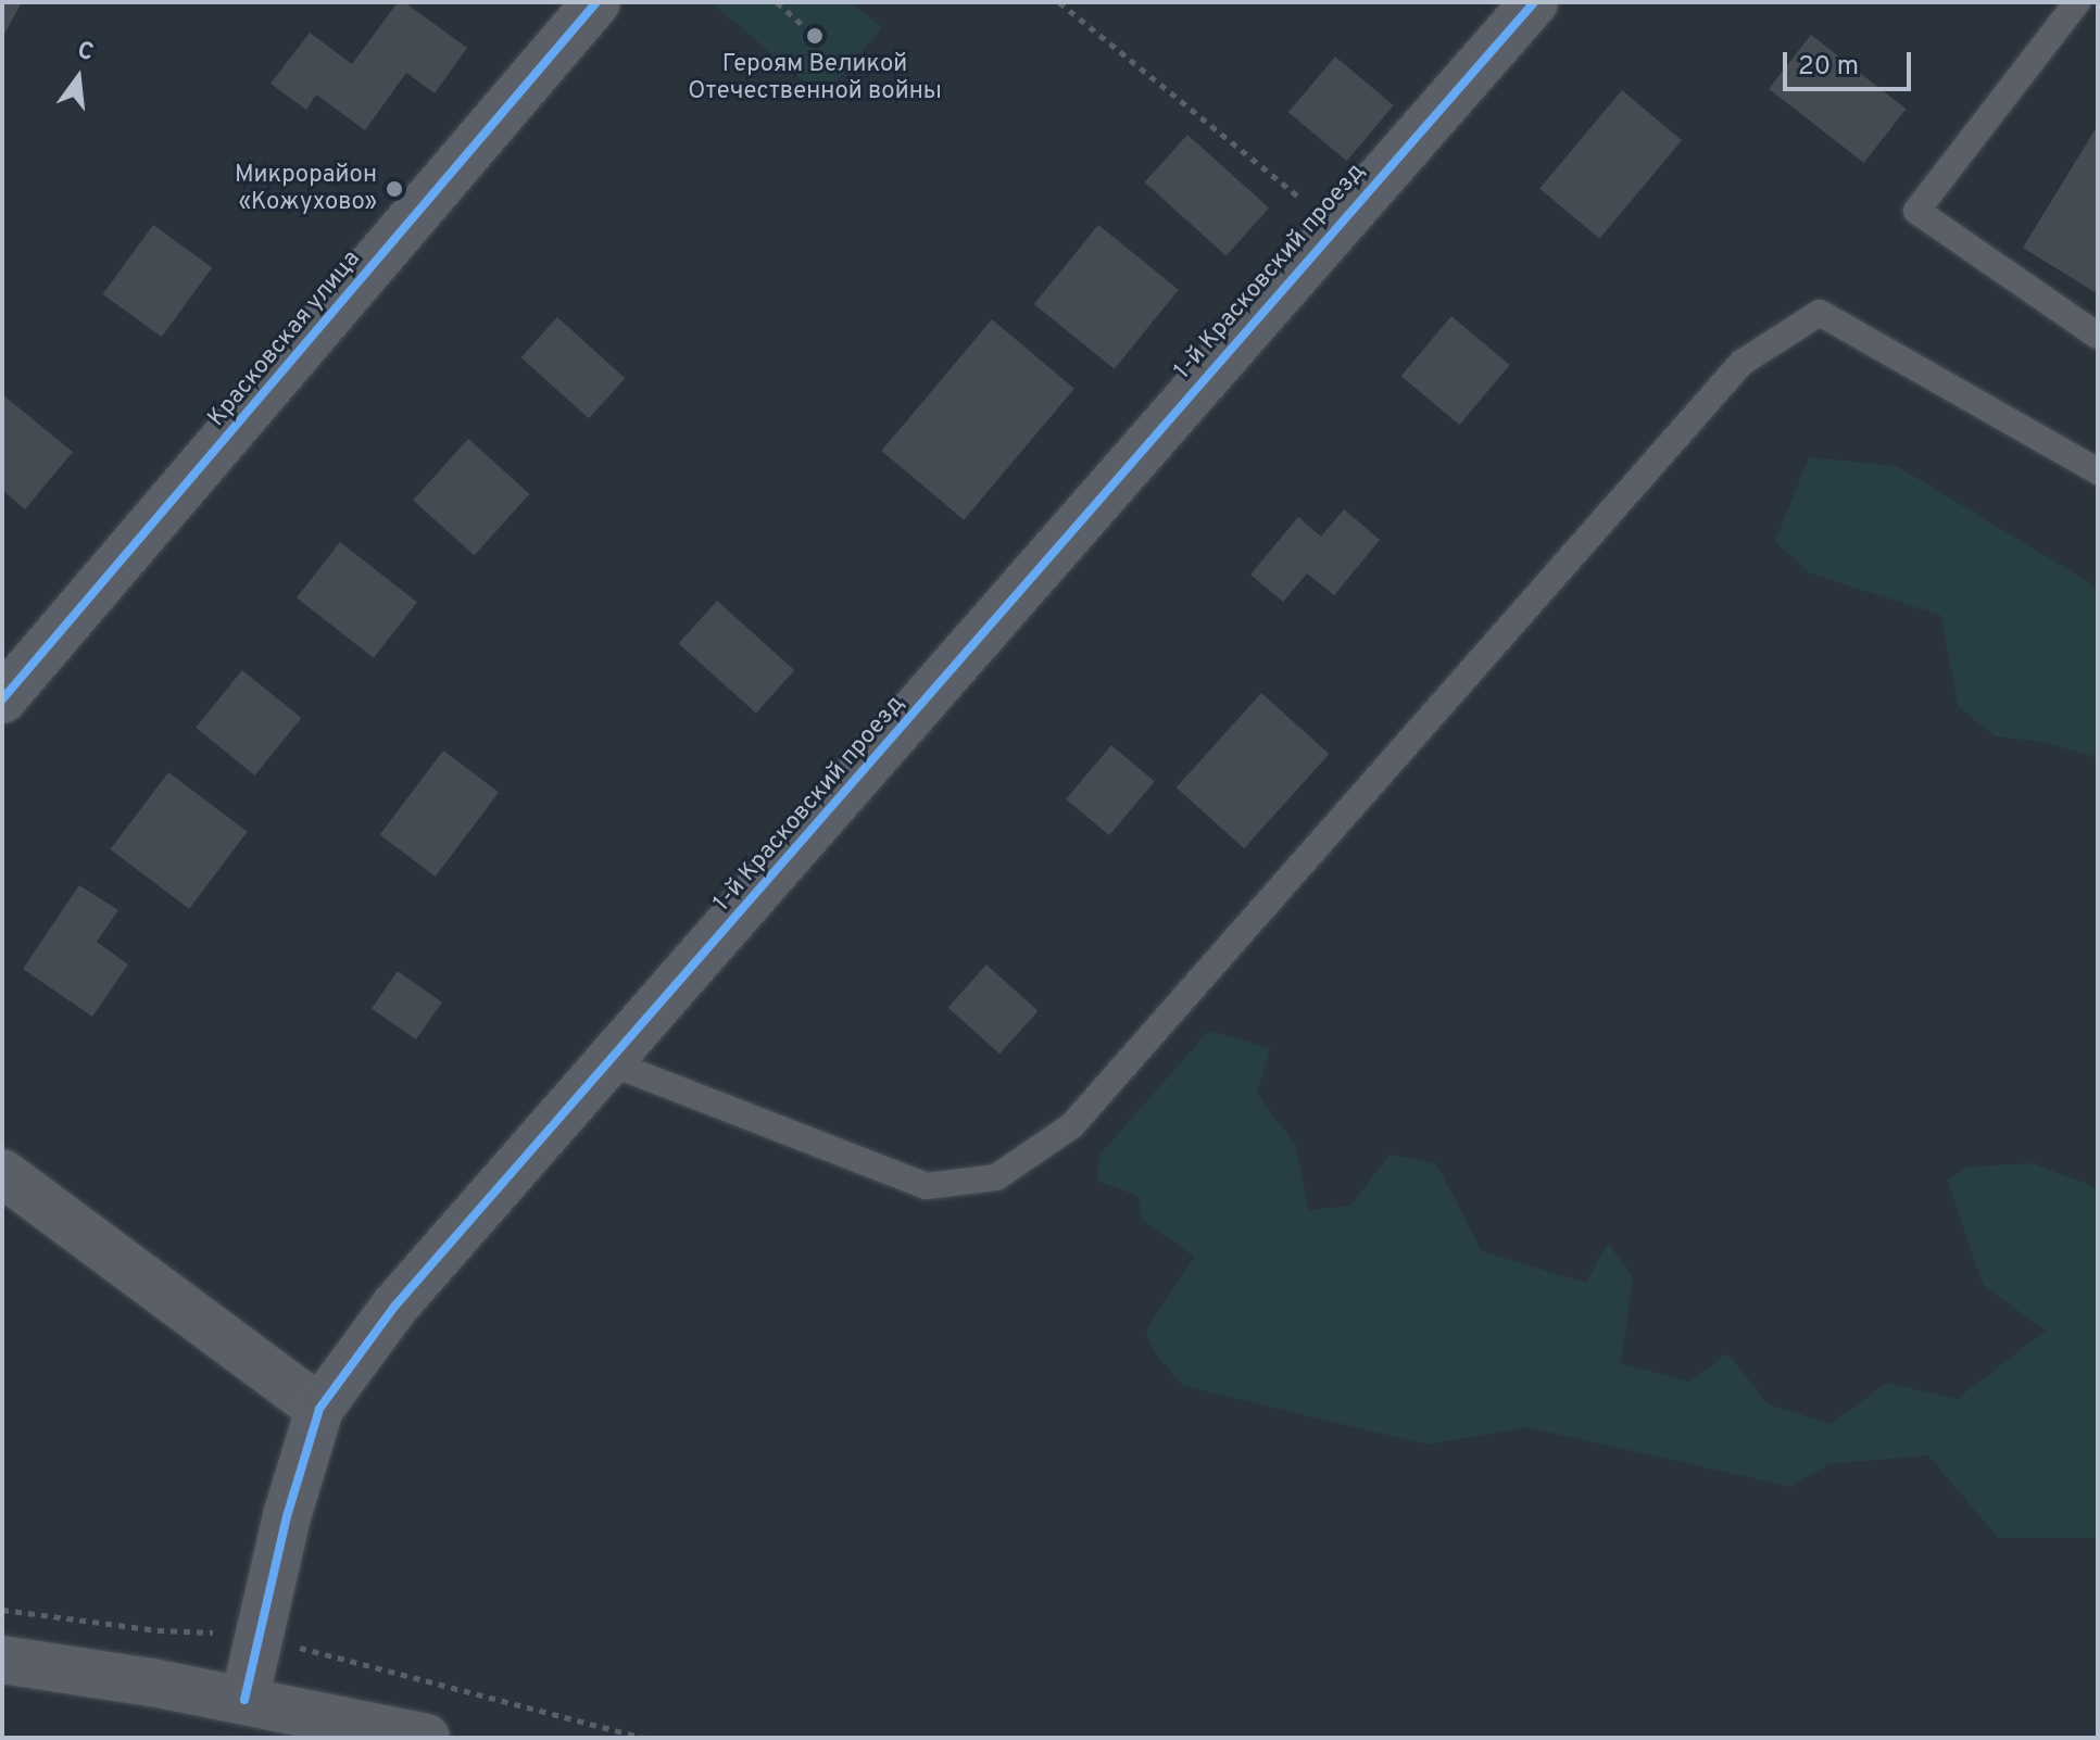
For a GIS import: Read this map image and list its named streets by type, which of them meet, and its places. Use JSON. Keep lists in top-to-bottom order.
{
  "streets": {
    "street": ["1-й Красковский проезд", "Красковская улица"]
  },
  "places": ["Героям Великой Отечественной войны", "Микрорайон «Кожухово»"],
  "scale_bar": "20 m",
  "north": "top"
}
